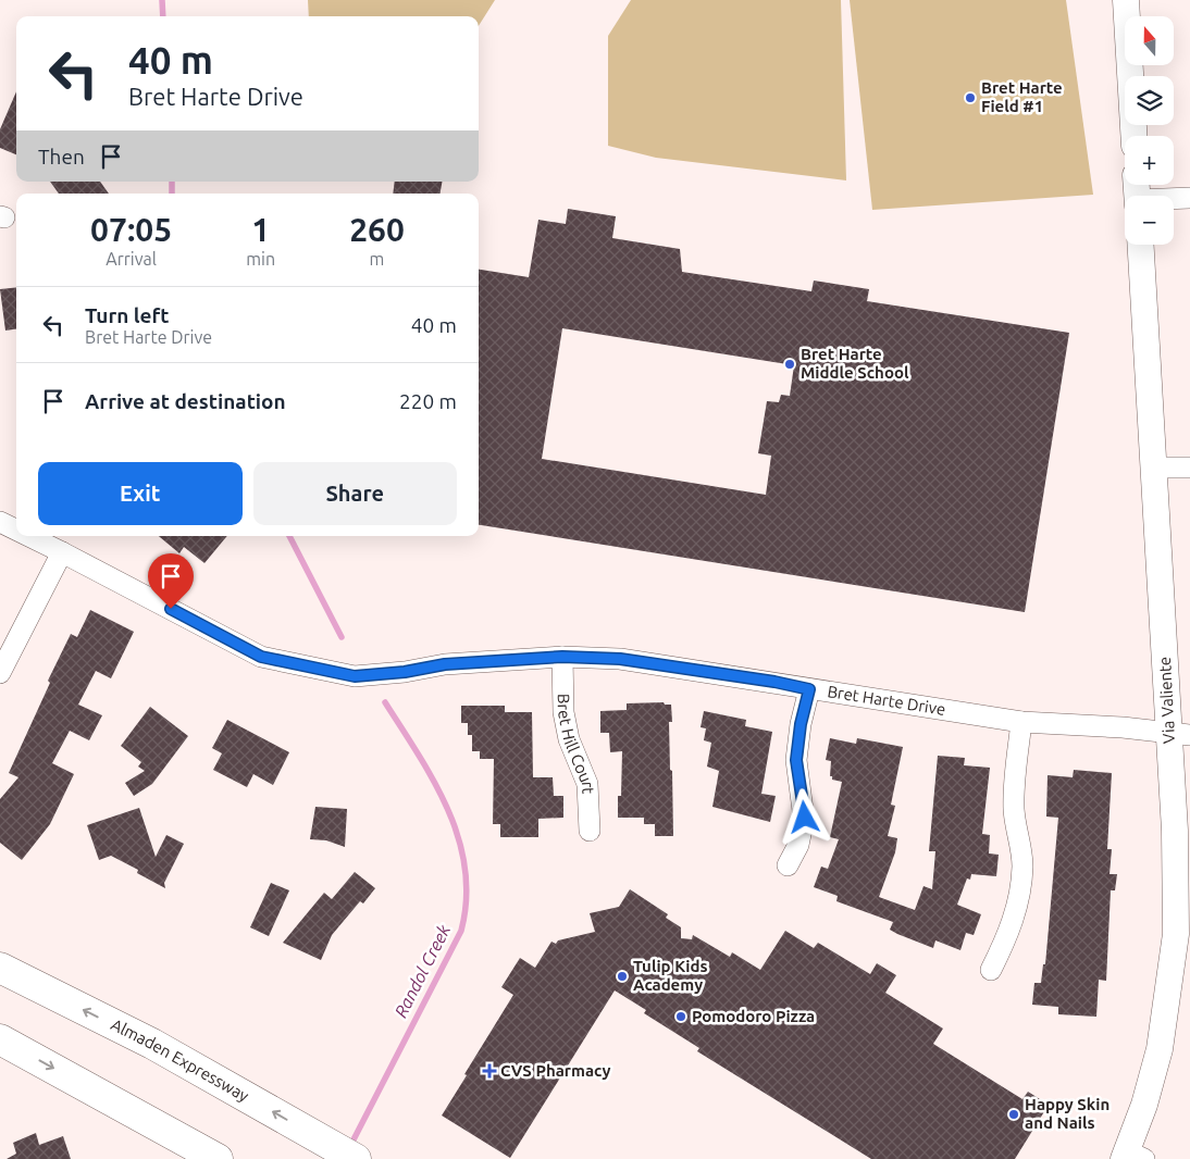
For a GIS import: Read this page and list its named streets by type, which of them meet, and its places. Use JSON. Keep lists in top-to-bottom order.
{
  "streets": {
    "main road": ["Almaden Expressway"],
    "street": ["Via Valiente", "Bret Harte Drive", "Bret Hill Court"]
  },
  "crossings": [
    ["Via Valiente", "Bret Harte Drive"],
    ["Bret Harte Drive", "Bret Hill Court"]
  ],
  "water": ["Randol Creek"],
  "places": {
    "other": [
      "Bret Harte Field #1",
      "Bret Harte Middle School",
      "Tulip Kids Academy",
      "Pomodoro Pizza",
      "Happy Skin and Nails"
    ],
    "health": ["CVS Pharmacy"]
  },
  "north": "top",
  "page": {
    "map_buttons": ["+", "−"],
    "turn": ["40 m", "Bret Harte Drive"],
    "then": "Then",
    "eta": [
      "07:05",
      "Arrival",
      "1",
      "min",
      "260",
      "m"
    ],
    "list": [
      {
        "name": "Turn left",
        "note": "Bret Harte Drive",
        "value": "40 m"
      },
      {
        "name": "Arrive at destination",
        "value": "220 m"
      }
    ],
    "buttons": ["Exit", "Share"]
  }
}
